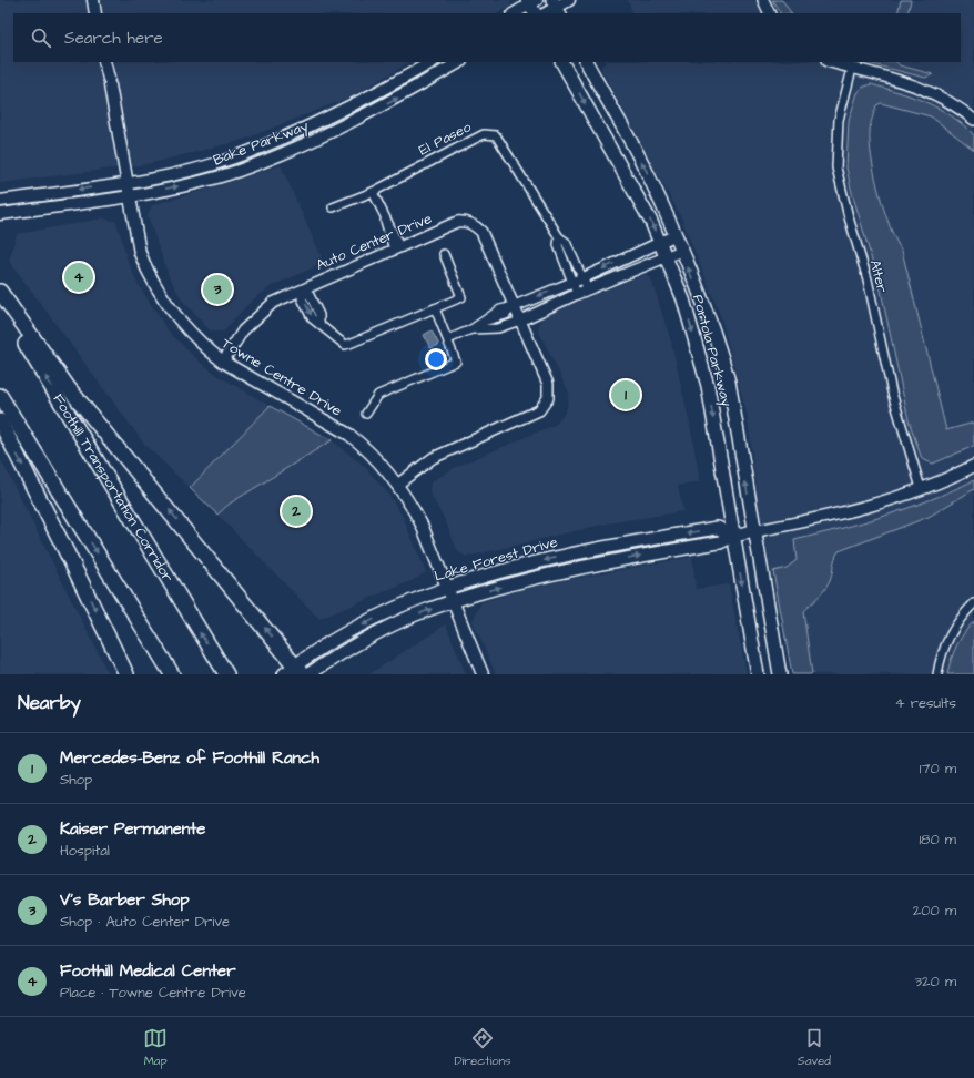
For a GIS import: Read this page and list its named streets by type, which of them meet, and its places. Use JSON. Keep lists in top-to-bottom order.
{
  "streets": {
    "highway": ["Foothill Transportation Corridor"],
    "main road": [
      "Bake Parkway",
      "Portola Parkway",
      "Towne Centre Drive",
      "Lake Forest Drive"
    ],
    "street": ["El Paseo", "Auto Center Drive", "Alter"]
  },
  "crossings": [
    ["Bake Parkway", "Towne Centre Drive"],
    ["Auto Center Drive", "Towne Centre Drive"],
    ["Alter", "Lake Forest Drive"],
    ["Portola Parkway", "Lake Forest Drive"],
    ["Towne Centre Drive", "Lake Forest Drive"]
  ],
  "page": {
    "search": "Search here",
    "pins": [
      "4",
      "3",
      "1",
      "2"
    ],
    "heading": ["Nearby", "4 results"],
    "list": [
      {
        "mark": "1",
        "name": "Mercedes-Benz of Foothill Ranch",
        "note": "Shop",
        "value": "170 m"
      },
      {
        "mark": "2",
        "name": "Kaiser Permanente",
        "note": "Hospital",
        "value": "180 m"
      },
      {
        "mark": "3",
        "name": "V's Barber Shop",
        "note": "Shop · Auto Center Drive",
        "value": "200 m"
      },
      {
        "mark": "4",
        "name": "Foothill Medical Center",
        "note": "Place · Towne Centre Drive",
        "value": "320 m"
      }
    ],
    "nav": ["Map", "Directions", "Saved"]
  }
}
